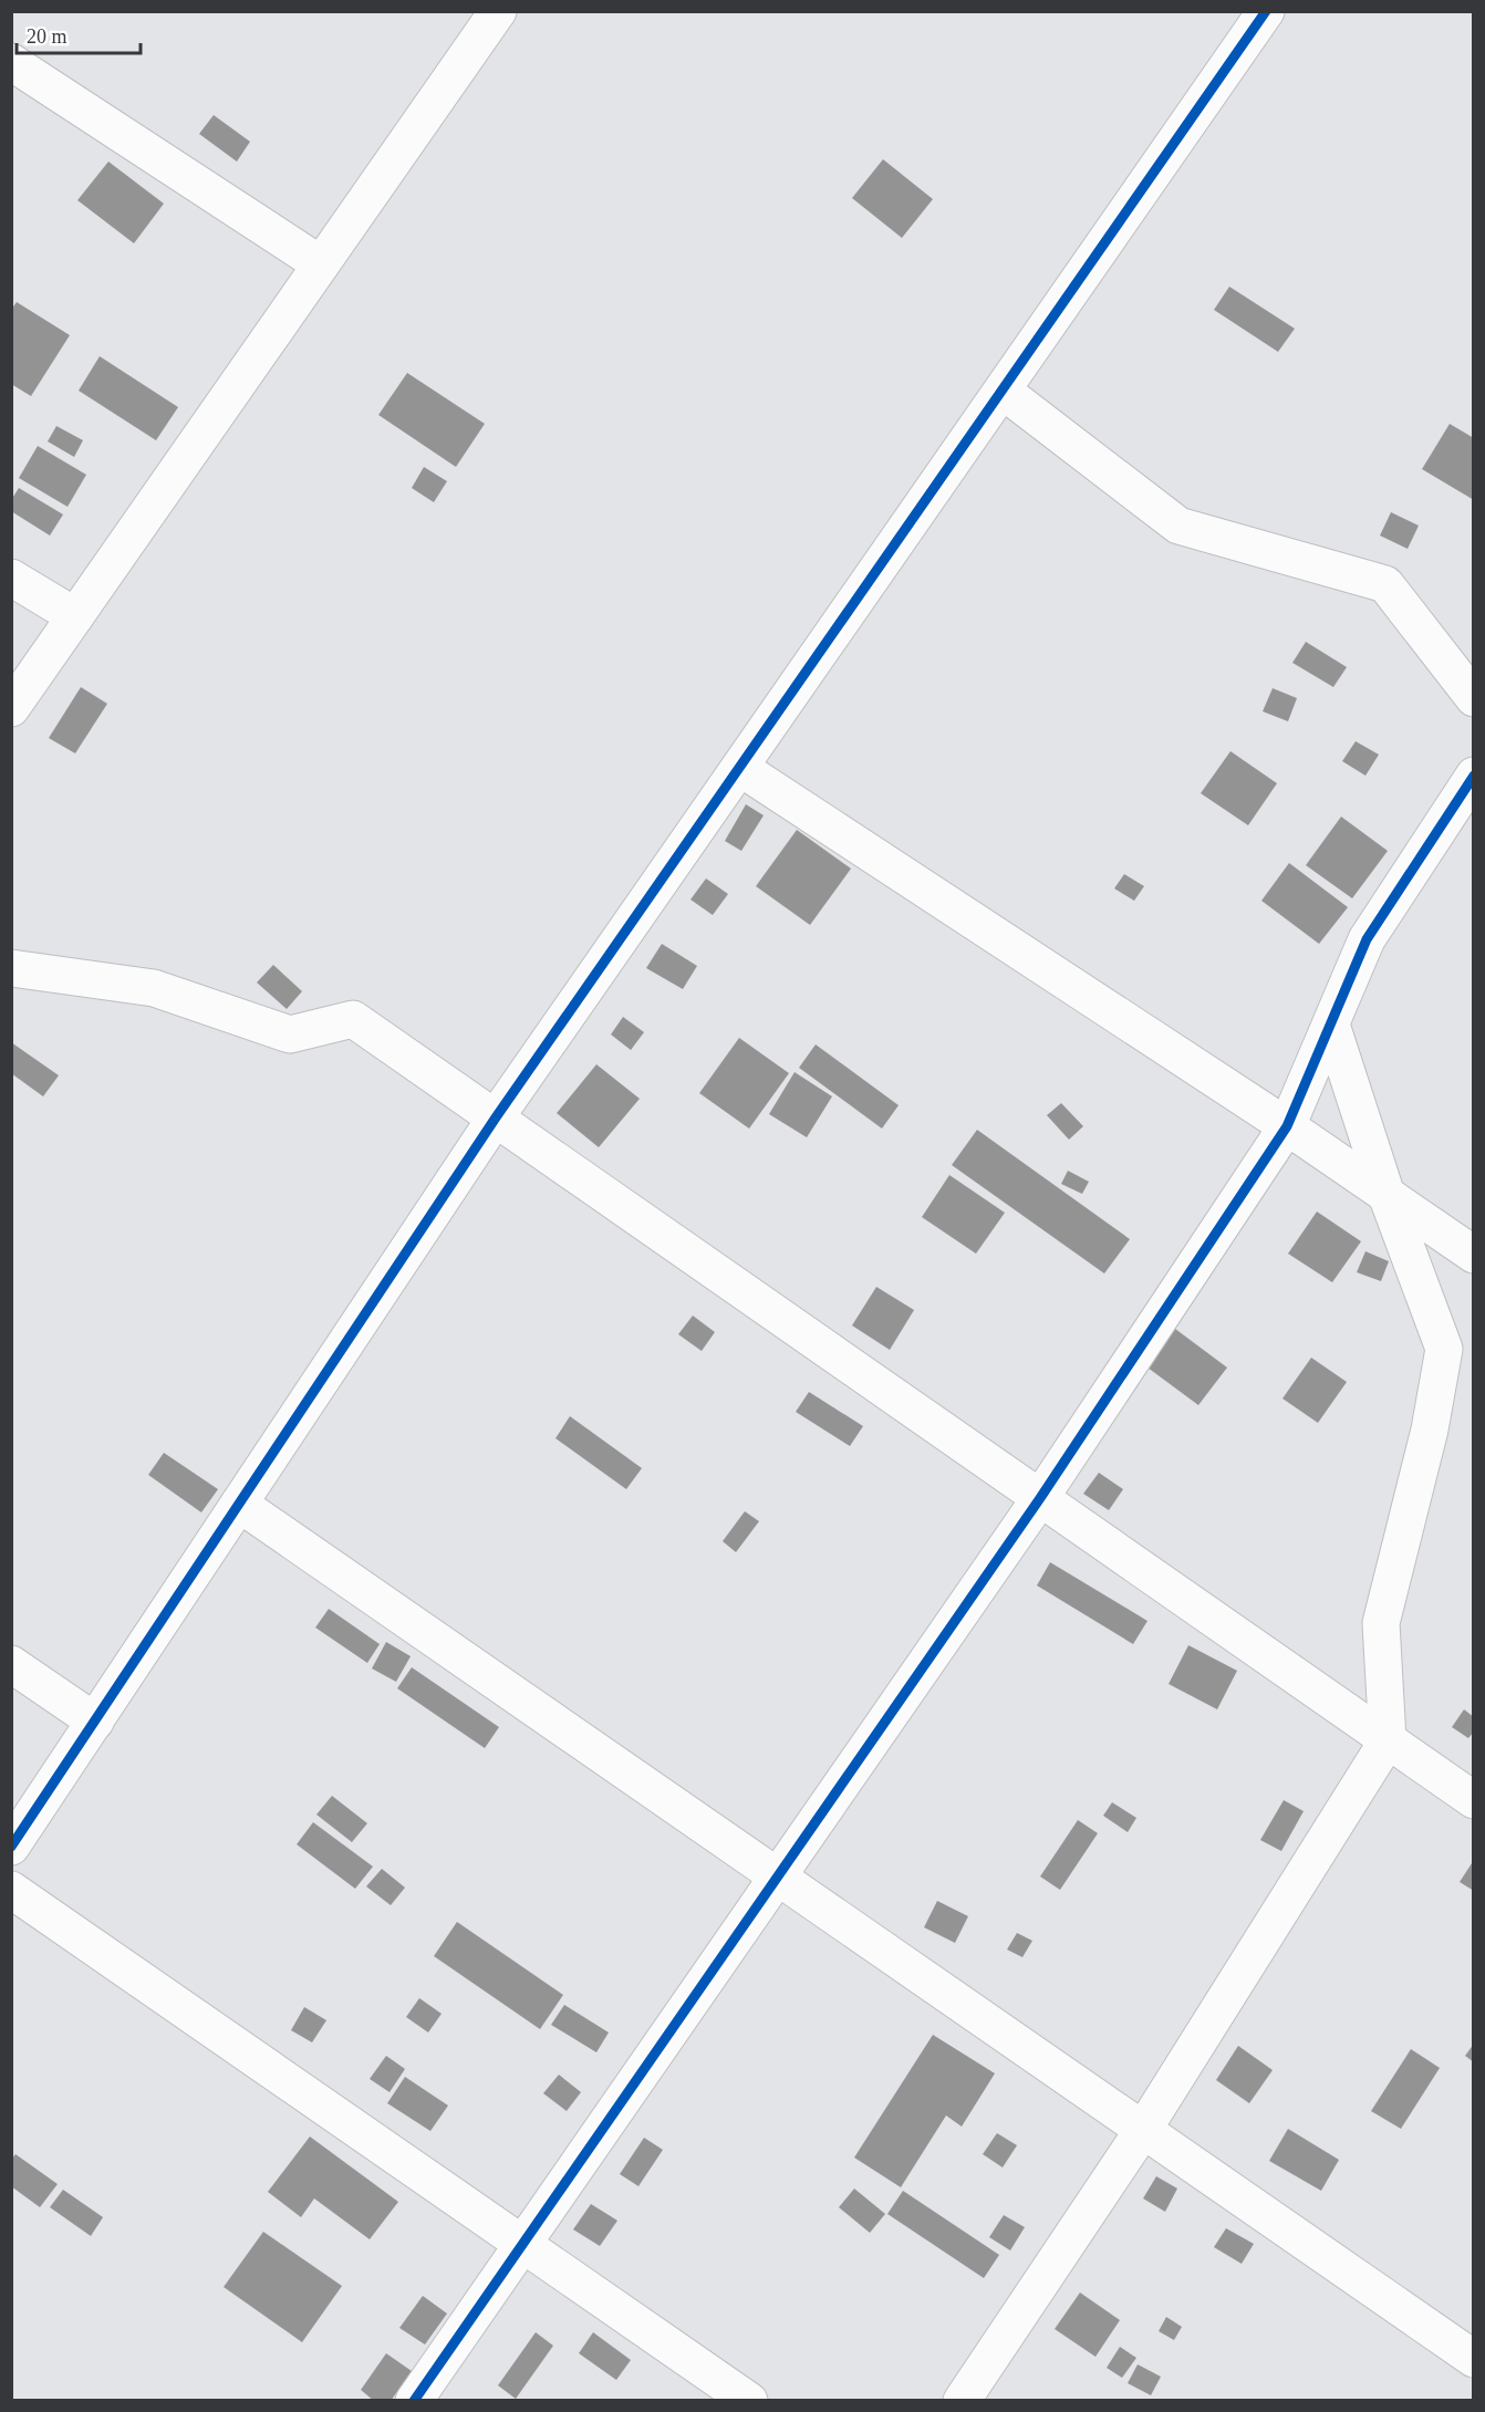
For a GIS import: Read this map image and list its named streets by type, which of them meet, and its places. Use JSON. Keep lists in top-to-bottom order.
{
  "scale_bar": "20 m"
}
